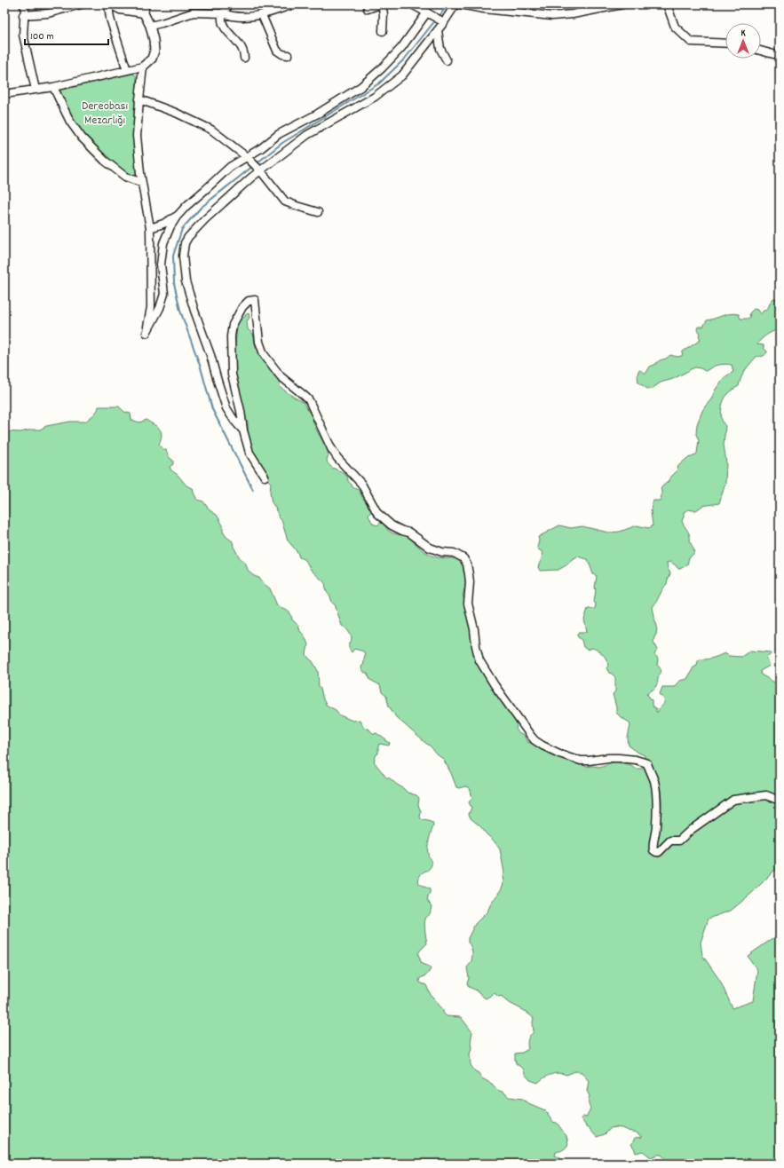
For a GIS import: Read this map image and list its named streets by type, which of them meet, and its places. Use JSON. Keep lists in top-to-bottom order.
{
  "parks": ["Dereobası Mezarlığı"],
  "scale_bar": "100 m",
  "north": "top"
}
